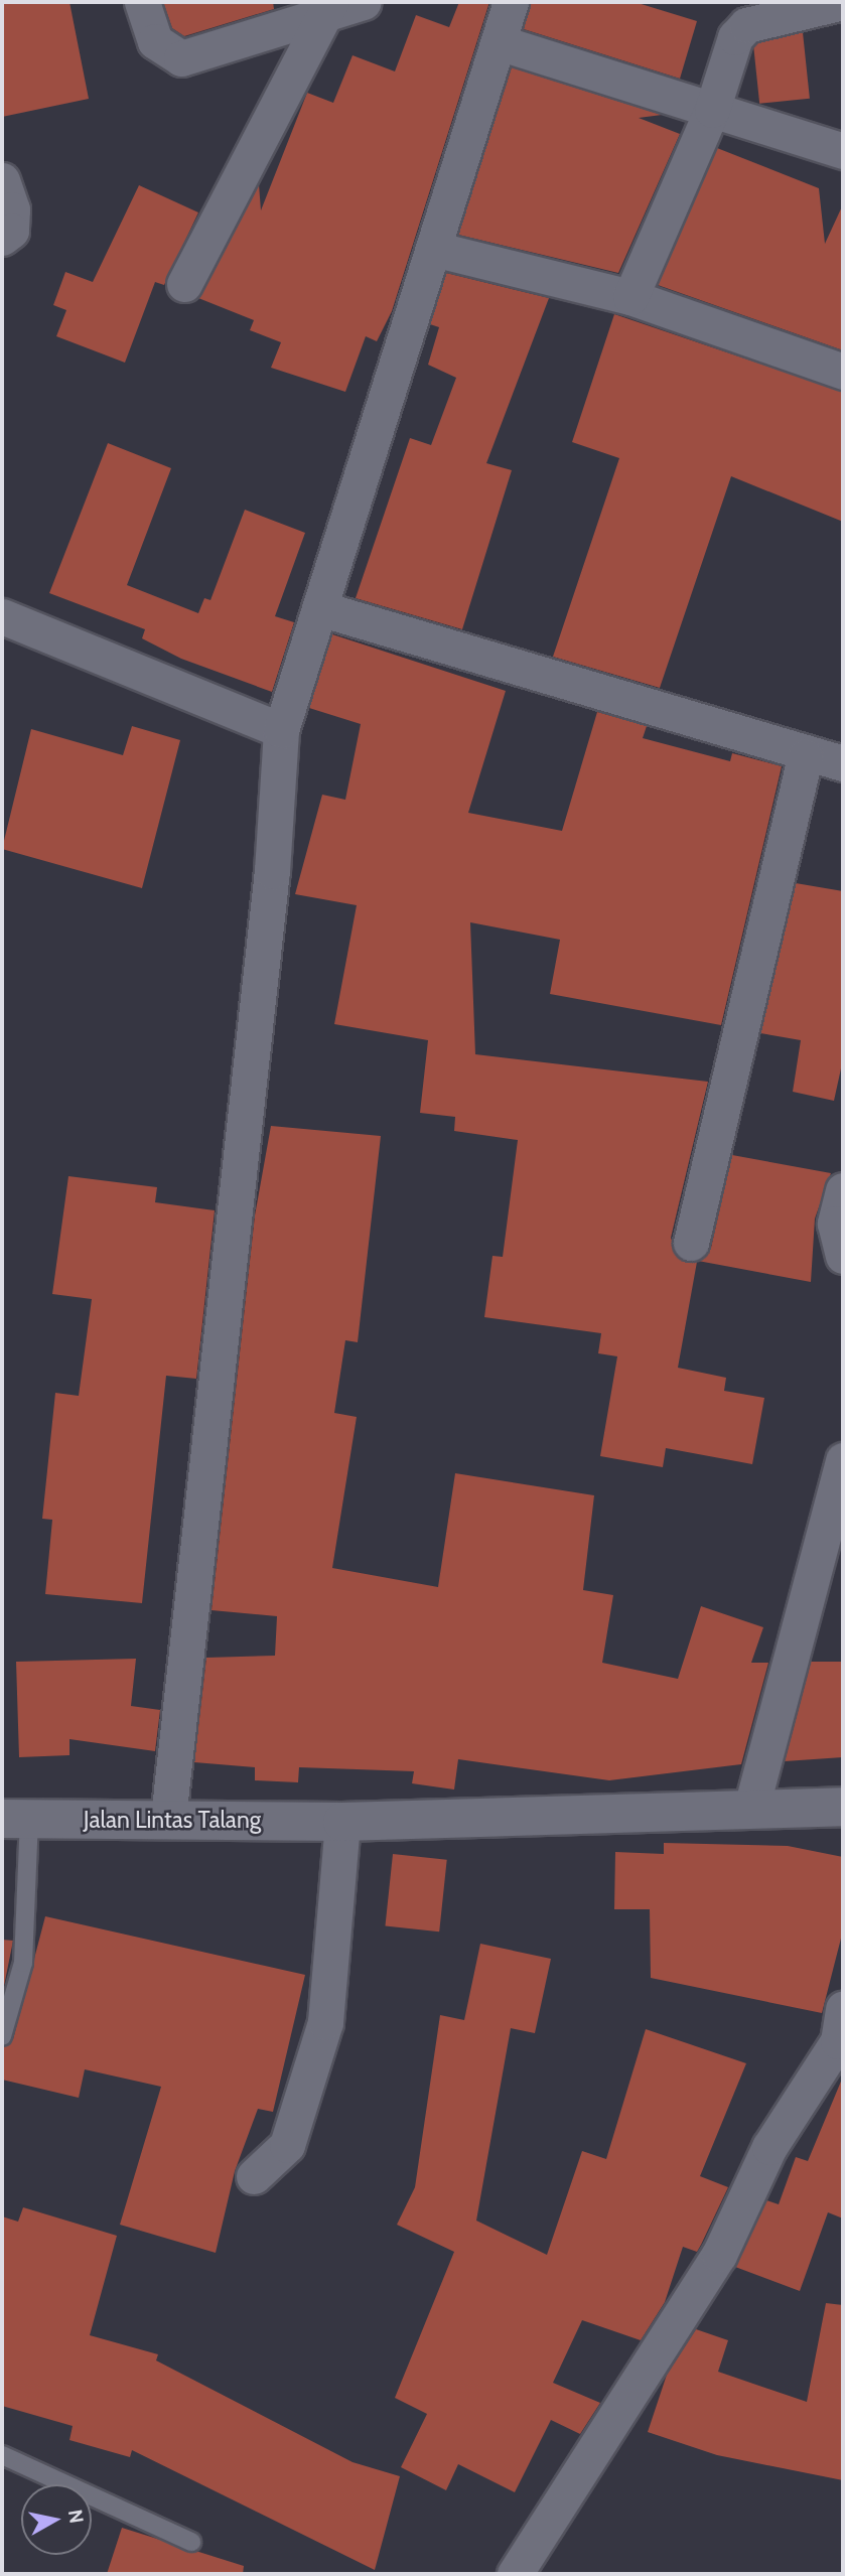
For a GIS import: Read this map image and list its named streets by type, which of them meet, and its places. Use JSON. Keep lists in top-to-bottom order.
{
  "streets": {
    "street": ["Jalan Lintas Talang"]
  },
  "north": "right"
}
